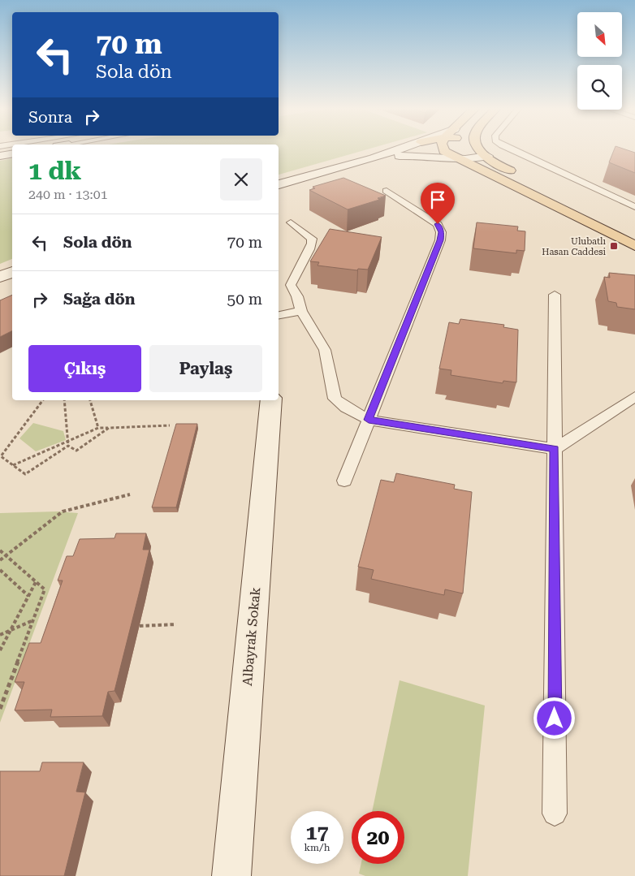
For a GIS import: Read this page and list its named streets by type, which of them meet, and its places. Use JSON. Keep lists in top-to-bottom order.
{
  "streets": {
    "main road": ["Albayrak Sokak"]
  },
  "places": {
    "transit": ["Ulubatlı Hasan Caddesi"]
  },
  "north": "bottom right",
  "page": {
    "turn": ["70 m", "Sola dön"],
    "then": "Sonra",
    "heading": ["1 dk", "240 m · 13:01"],
    "list": [
      {
        "name": "Sola dön",
        "value": "70 m"
      },
      {
        "name": "Sağa dön",
        "value": "50 m"
      }
    ],
    "buttons": ["Çıkış", "Paylaş"],
    "speed": "17 km/h",
    "limit": "20"
  }
}
